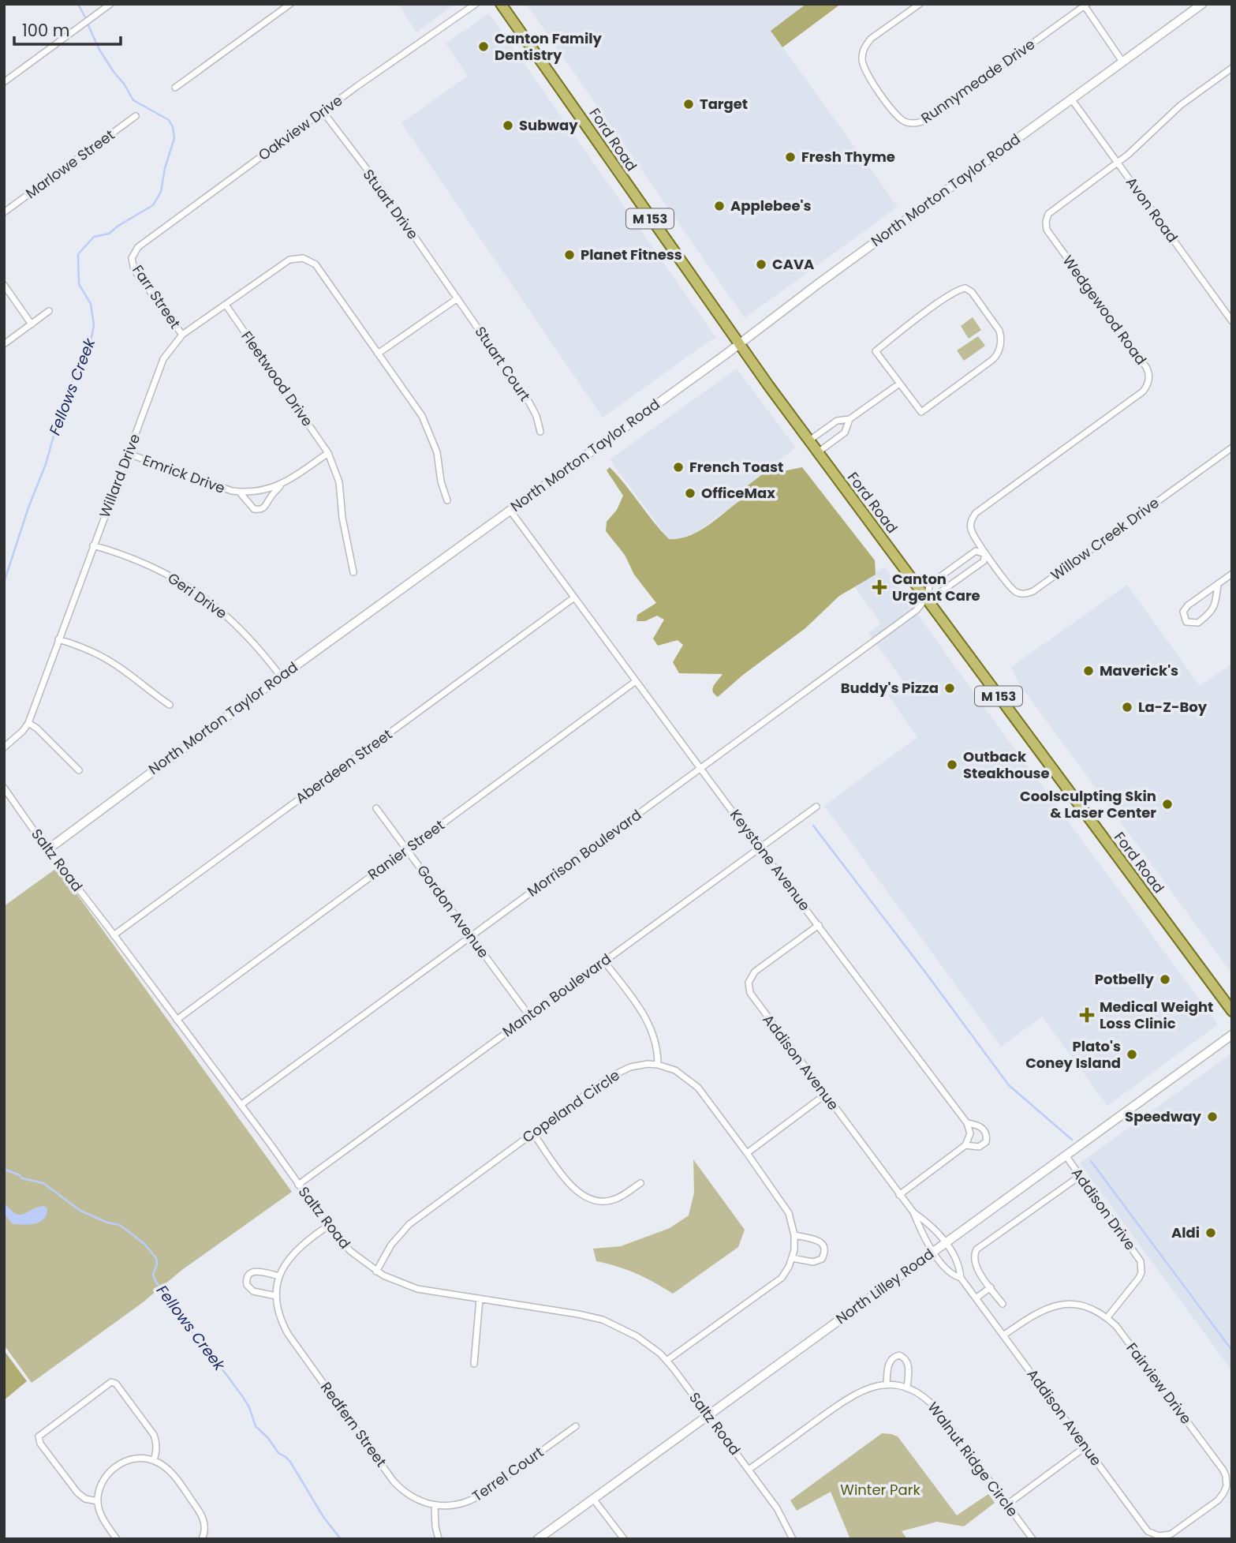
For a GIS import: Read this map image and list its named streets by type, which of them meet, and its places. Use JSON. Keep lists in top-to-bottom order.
{
  "streets": {
    "main road": ["Ford Road", "M 153"],
    "street": [
      "Runnymeade Drive",
      "Oakview Drive",
      "Marlowe Street",
      "North Morton Taylor Road",
      "Stuart Drive",
      "Avon Road",
      "Farr Street",
      "Wedgewood Road",
      "Stuart Court",
      "Fleetwood Drive",
      "Emrick Drive",
      "Willard Drive",
      "Willow Creek Drive",
      "Geri Drive",
      "Aberdeen Street",
      "Ranier Street",
      "Morrison Boulevard",
      "Saltz Road",
      "Keystone Avenue",
      "Gordon Avenue",
      "Manton Boulevard",
      "Addison Avenue",
      "Copeland Circle",
      "Addison Drive",
      "North Lilley Road",
      "Fairview Drive",
      "Redfern Street",
      "Walnut Ridge Circle",
      "Terrel Court"
    ]
  },
  "crossings": [
    ["Oakview Drive", "Stuart Drive"],
    ["Oakview Drive", "Farr Street"],
    ["Ford Road", "North Morton Taylor Road"],
    ["Ford Road", "Morrison Boulevard"],
    ["North Morton Taylor Road", "Avon Road"],
    ["North Morton Taylor Road", "Geri Drive"],
    ["North Morton Taylor Road", "Saltz Road"],
    ["North Morton Taylor Road", "Keystone Avenue"],
    ["Stuart Drive", "Stuart Court"],
    ["Avon Road", "Wedgewood Road"],
    ["Farr Street", "Willard Drive"],
    ["Wedgewood Road", "Willow Creek Drive"],
    ["Fleetwood Drive", "Emrick Drive"],
    ["Fleetwood Drive", "Willard Drive"],
    ["Emrick Drive", "Willard Drive"],
    ["Willard Drive", "Geri Drive"],
    ["Aberdeen Street", "Saltz Road"],
    ["Aberdeen Street", "Keystone Avenue"],
    ["Ranier Street", "Saltz Road"],
    ["Ranier Street", "Keystone Avenue"],
    ["Ranier Street", "Gordon Avenue"],
    ["Morrison Boulevard", "Saltz Road"],
    ["Morrison Boulevard", "Keystone Avenue"],
    ["Morrison Boulevard", "Gordon Avenue"],
    ["Saltz Road", "Manton Boulevard"],
    ["Saltz Road", "Copeland Circle"],
    ["Saltz Road", "North Lilley Road"],
    ["Saltz Road", "Redfern Street"],
    ["Saltz Road", "Walnut Ridge Circle"],
    ["Keystone Avenue", "Manton Boulevard"],
    ["Keystone Avenue", "Addison Avenue"],
    ["Gordon Avenue", "Manton Boulevard"],
    ["Addison Avenue", "North Lilley Road"],
    ["Addison Avenue", "Fairview Drive"],
    ["Addison Drive", "North Lilley Road"],
    ["Addison Drive", "Fairview Drive"],
    ["Redfern Street", "Terrel Court"]
  ],
  "water": ["Fellows Creek"],
  "parks": ["Winter Park"],
  "places": {
    "other": [
      "Canton Family Dentistry",
      "Target",
      "Subway",
      "Fresh Thyme",
      "Applebee's",
      "Planet Fitness",
      "CAVA",
      "French Toast",
      "OfficeMax",
      "Maverick's",
      "Buddy's Pizza",
      "La-Z-Boy",
      "Outback Steakhouse",
      "Coolsculpting Skin & Laser Center",
      "Potbelly",
      "Plato's Coney Island",
      "Speedway",
      "Aldi"
    ],
    "health": ["Canton Urgent Care", "Medical Weight Loss Clinic"]
  },
  "scale_bar": "100 m"
}
